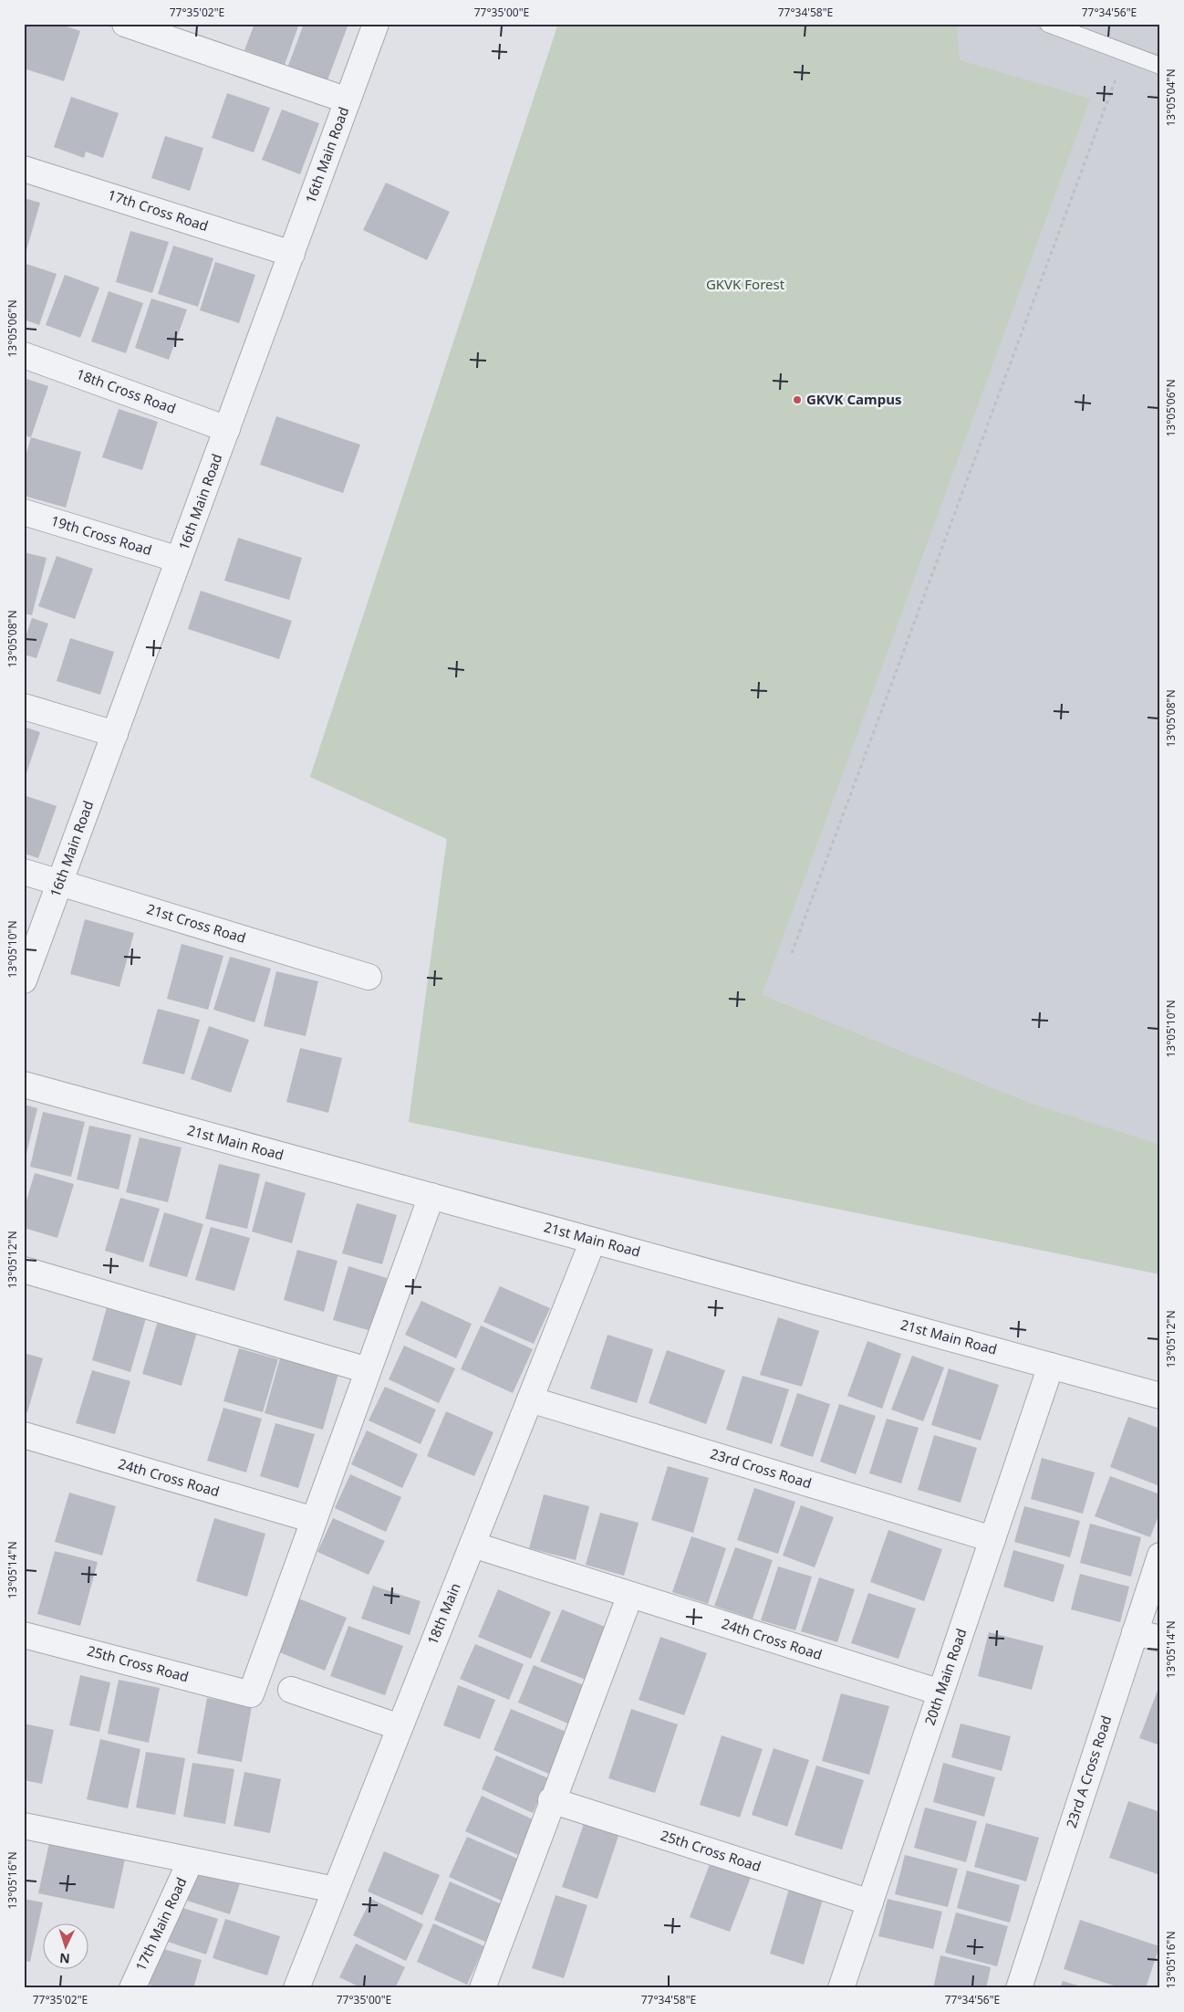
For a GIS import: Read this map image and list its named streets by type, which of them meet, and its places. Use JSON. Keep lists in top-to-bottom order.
{
  "streets": {
    "street": [
      "16th Main Road",
      "17th Cross Road",
      "18th Cross Road",
      "19th Cross Road",
      "21st Cross Road",
      "21st Main Road",
      "23rd Cross Road",
      "24th Cross Road",
      "18th Main",
      "25th Cross Road",
      "20th Main Road",
      "23rd A Cross Road",
      "17th Main Road"
    ]
  },
  "crossings": [
    ["16th Main Road", "17th Cross Road"],
    ["16th Main Road", "18th Cross Road"],
    ["16th Main Road", "19th Cross Road"],
    ["16th Main Road", "21st Cross Road"],
    ["21st Main Road", "18th Main"],
    ["21st Main Road", "20th Main Road"],
    ["23rd Cross Road", "18th Main"],
    ["23rd Cross Road", "20th Main Road"],
    ["24th Cross Road", "18th Main"],
    ["24th Cross Road", "25th Cross Road"],
    ["24th Cross Road", "20th Main Road"],
    ["25th Cross Road", "20th Main Road"]
  ],
  "parks": ["GKVK Forest"],
  "places": ["GKVK Campus"],
  "north": "bottom",
  "coordinates": [
    "77°35'02\"E",
    "77°35'00\"E",
    "77°34'58\"E",
    "77°34'56\"E",
    "13°05'04\"N",
    "13°05'06\"N",
    "13°05'08\"N",
    "13°05'10\"N",
    "13°05'12\"N",
    "13°05'14\"N",
    "13°05'16\"N"
  ]
}
